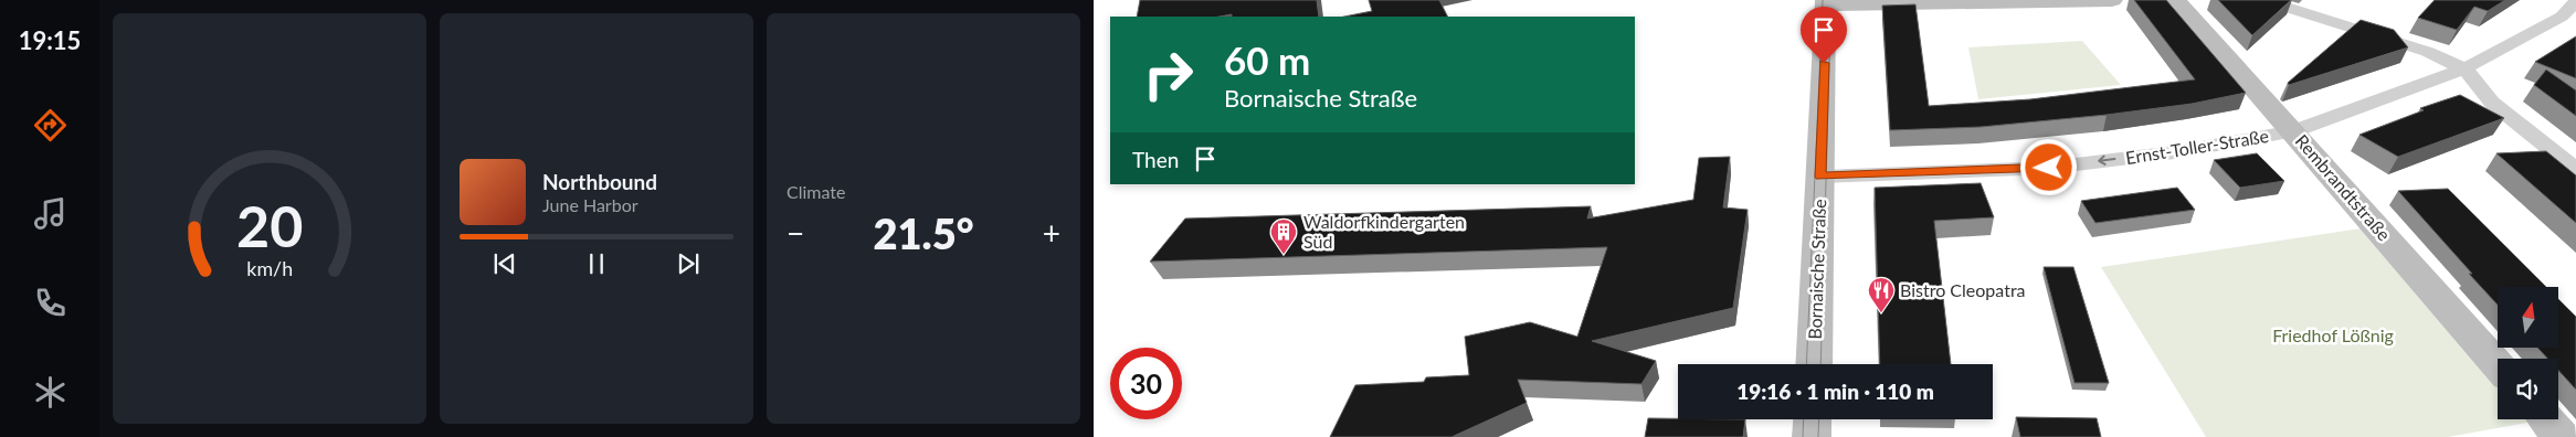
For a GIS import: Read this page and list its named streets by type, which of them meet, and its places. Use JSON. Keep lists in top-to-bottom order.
{
  "streets": {
    "street": ["Ernst-Toller-Straße", "Rembrandtstraße", "Bornaische Straße"]
  },
  "crossings": [
    ["Ernst-Toller-Straße", "Rembrandtstraße"],
    ["Ernst-Toller-Straße", "Bornaische Straße"]
  ],
  "parks": ["Friedhof Lößnig"],
  "places": {
    "building": ["Waldorfkindergarten Süd"],
    "restaurant": ["Bistro Cleopatra"]
  },
  "north": "top",
  "page": {
    "tabs": "19:15",
    "tile": "Climate",
    "turn": ["60 m", "Bornaische Straße"],
    "then": "Then",
    "song": ["Northbound", "June Harbor"],
    "heat": ["−", "21.5°", "+"],
    "limit": "30",
    "trip": "19:16 · 1 min · 110 m",
    "gauge": ["20", "km/h"]
  }
}
